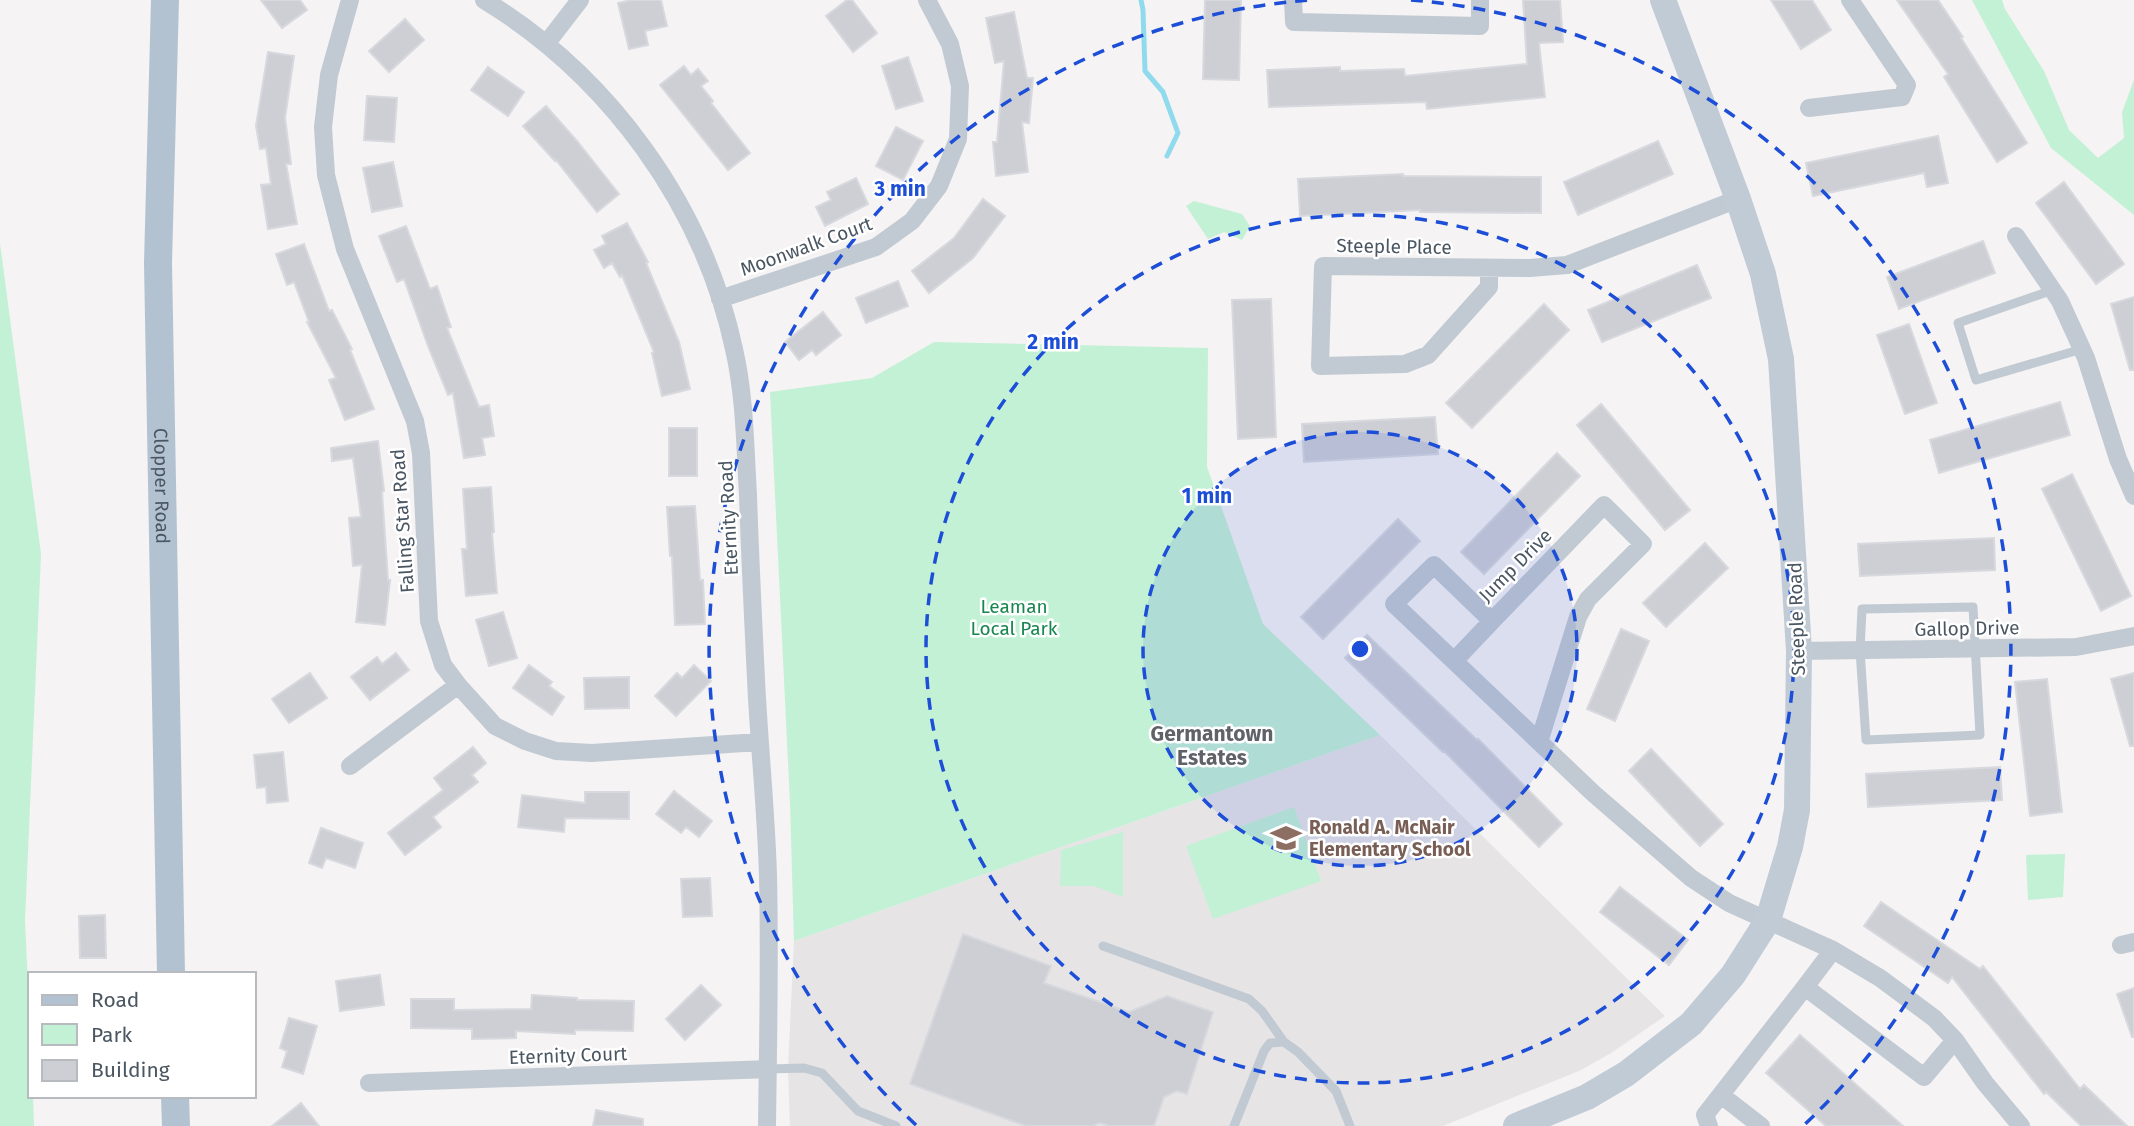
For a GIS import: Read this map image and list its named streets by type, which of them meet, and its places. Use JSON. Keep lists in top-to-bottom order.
{
  "streets": {
    "main road": ["Clopper Road"],
    "street": [
      "Moonwalk Court",
      "Steeple Place",
      "Eternity Road",
      "Falling Star Road",
      "Jump Drive",
      "Steeple Road",
      "Gallop Drive",
      "Eternity Court"
    ]
  },
  "crossings": [
    ["Moonwalk Court", "Eternity Road"],
    ["Steeple Place", "Steeple Road"],
    ["Eternity Road", "Falling Star Road"],
    ["Eternity Road", "Eternity Court"],
    ["Jump Drive", "Steeple Road"],
    ["Steeple Road", "Gallop Drive"]
  ],
  "districts": ["Germantown Estates"],
  "parks": ["Leaman Local Park"],
  "places": {
    "school or university": ["Ronald A. McNair Elementary School"]
  },
  "legend": ["Road", "Park", "Building"],
  "rings": ["3 min", "2 min", "1 min"]
}
